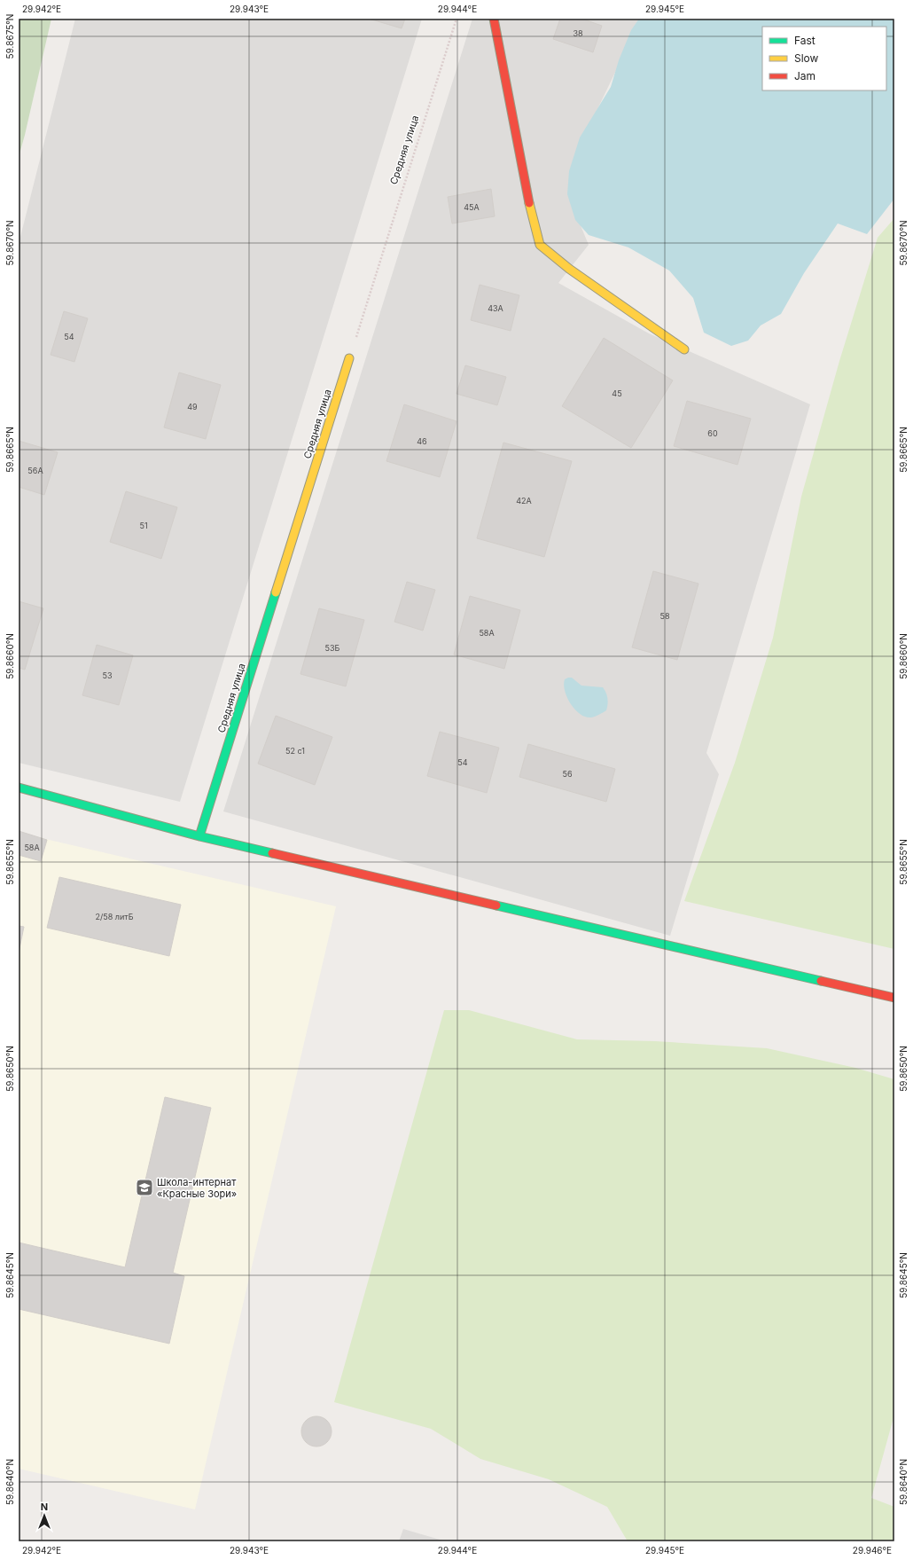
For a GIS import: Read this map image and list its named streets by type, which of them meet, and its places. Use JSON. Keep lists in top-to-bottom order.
{
  "streets": {
    "street": ["Средняя улица"]
  },
  "places": {
    "school or university": ["Школа-интернат «Красные Зори»"]
  },
  "house_numbers": [
    "38",
    "45А",
    "43А",
    "54",
    "45",
    "49",
    "60",
    "46",
    "56А",
    "42А",
    "51",
    "58",
    "58А",
    "53Б",
    "53",
    "52 с1",
    "54",
    "56",
    "58А",
    "2/58 литБ"
  ],
  "legend": ["Fast", "Slow", "Jam"],
  "north": "top",
  "coordinates": [
    "29.942°E",
    "29.943°E",
    "29.944°E",
    "29.945°E",
    "59.8675°N",
    "59.8670°N",
    "59.8665°N",
    "59.8660°N",
    "59.8655°N",
    "59.8650°N",
    "59.8645°N",
    "59.8640°N",
    "29.946°E"
  ]
}
